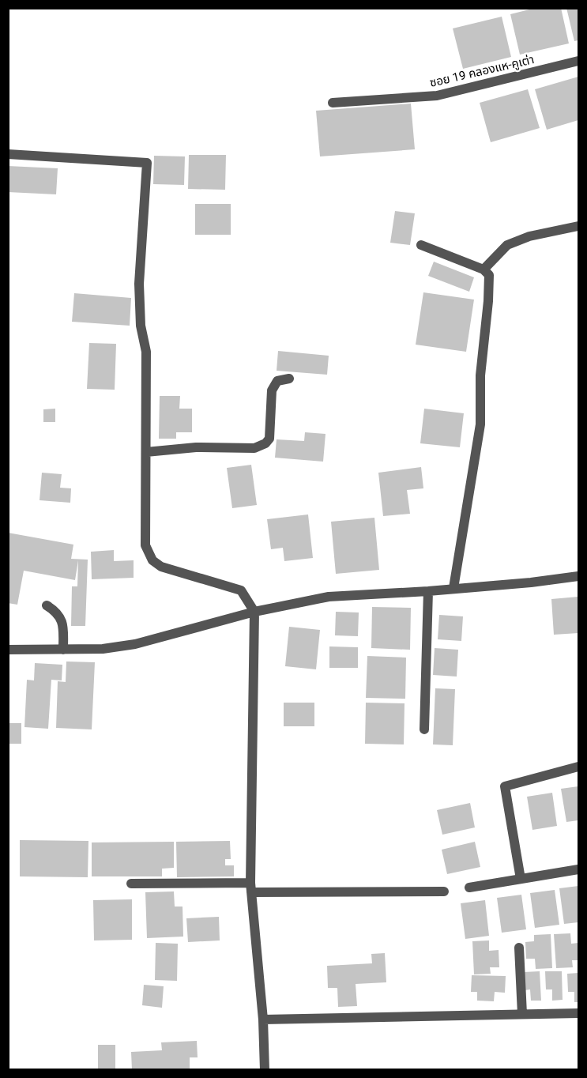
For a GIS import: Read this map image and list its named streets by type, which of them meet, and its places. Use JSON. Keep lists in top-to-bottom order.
{
  "streets": {
    "street": ["ซอย 19 คลองแห-คูเต่า"]
  }
}
